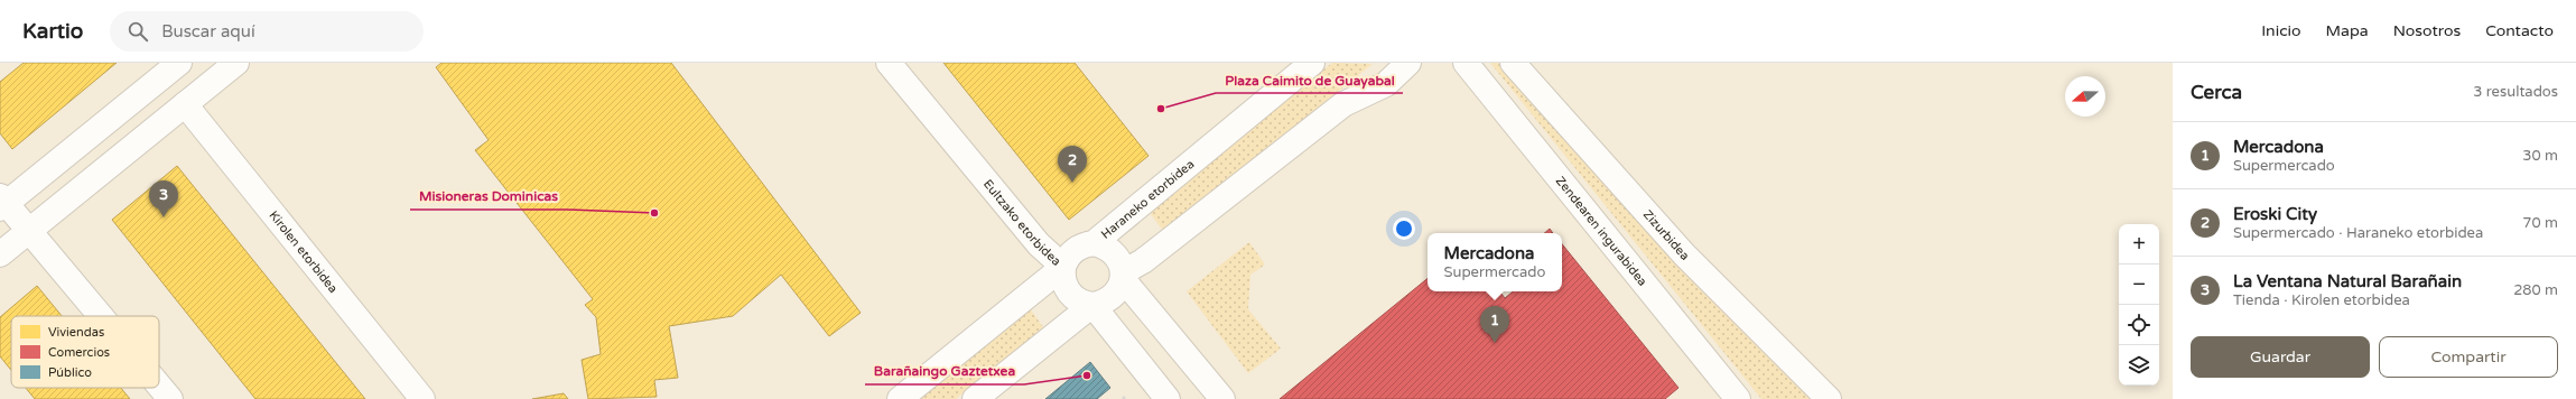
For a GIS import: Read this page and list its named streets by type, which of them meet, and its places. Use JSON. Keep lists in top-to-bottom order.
{
  "streets": {
    "street": [
      "Haraneko etorbidea",
      "Eultzako etorbidea",
      "Zendearen ingurabidea",
      "Zizurbidea",
      "Kirolen etorbidea"
    ]
  },
  "crossings": [
    ["Haraneko etorbidea", "Eultzako etorbidea"]
  ],
  "places": ["Plaza Caimito de Guayabal", "Misioneras Dominicas", "Barañaingo Gaztetxea"],
  "legend": ["Viviendas", "Comercios", "Público"],
  "north": "left",
  "page": {
    "header": "Kartio",
    "search": "Buscar aquí",
    "nav": [
      "Inicio",
      "Mapa",
      "Nosotros",
      "Contacto"
    ],
    "heading": ["Cerca", "3 resultados"],
    "list": [
      {
        "mark": "1",
        "name": "Mercadona",
        "note": "Supermercado",
        "value": "30 m"
      },
      {
        "mark": "2",
        "name": "Eroski City",
        "note": "Supermercado · Haraneko etorbidea",
        "value": "70 m"
      },
      {
        "mark": "3",
        "name": "La Ventana Natural Barañain",
        "note": "Tienda · Kirolen etorbidea",
        "value": "280 m"
      }
    ],
    "pins": ["2", "3", "1"],
    "map_buttons": ["+", "−"],
    "popup": ["Mercadona", "Supermercado"],
    "buttons": ["Guardar", "Compartir"]
  }
}
